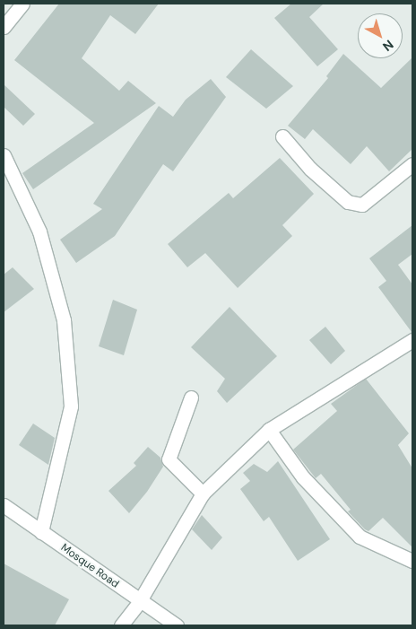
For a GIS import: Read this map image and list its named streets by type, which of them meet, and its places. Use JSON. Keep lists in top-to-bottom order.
{
  "streets": {
    "street": ["Mosque Road"]
  },
  "north": "bottom right"
}
